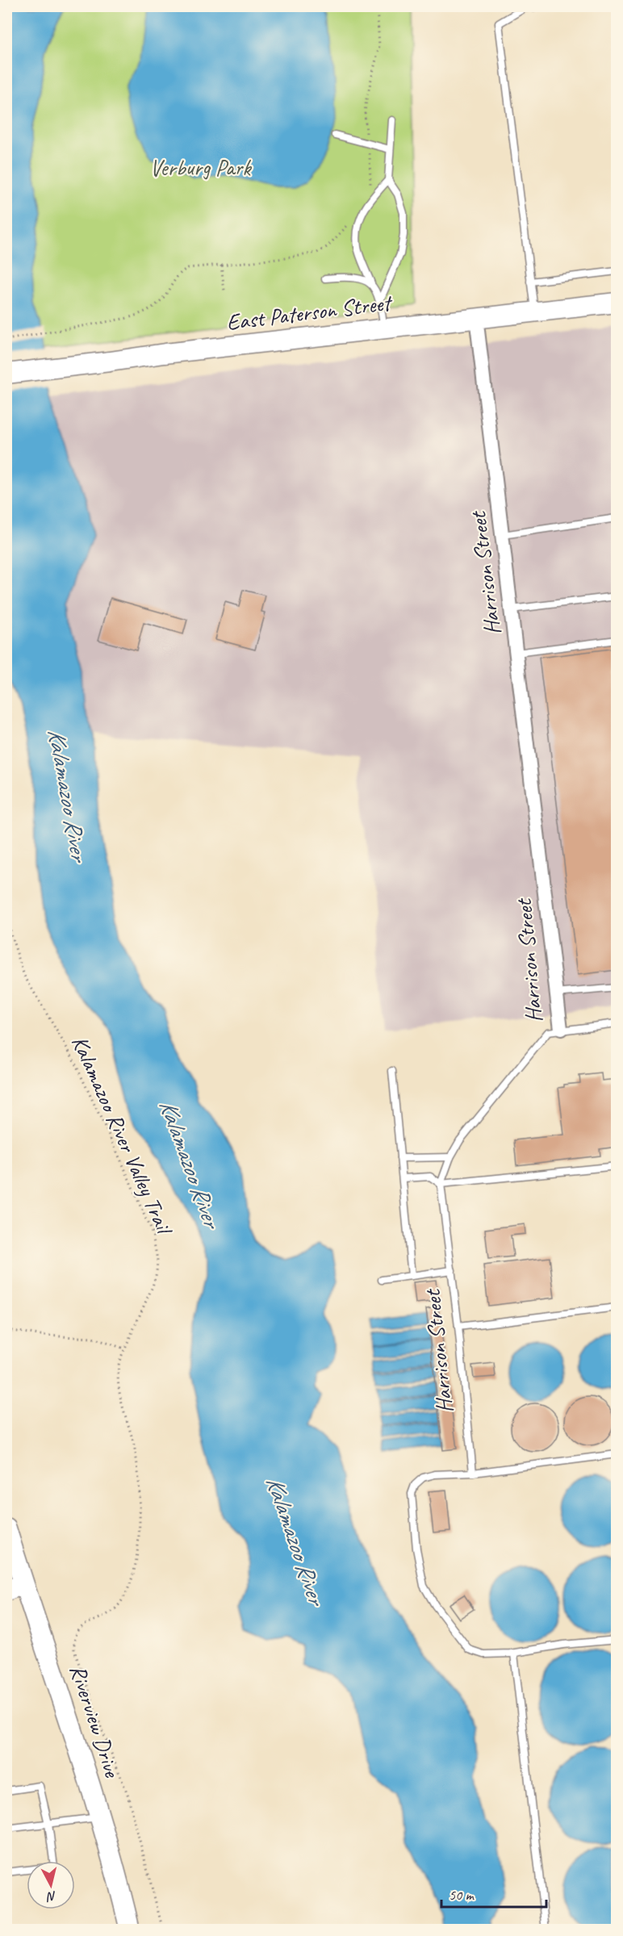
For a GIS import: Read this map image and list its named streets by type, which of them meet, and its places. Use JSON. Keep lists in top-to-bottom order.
{
  "streets": {
    "street": ["East Paterson Street", "Harrison Street", "Riverview Drive"],
    "path": ["Kalamazoo River Valley Trail"]
  },
  "crossings": [
    ["East Paterson Street", "Harrison Street"]
  ],
  "water": ["Kalamazoo River"],
  "parks": ["Verburg Park"],
  "scale_bar": "50 m",
  "north": "bottom"
}
